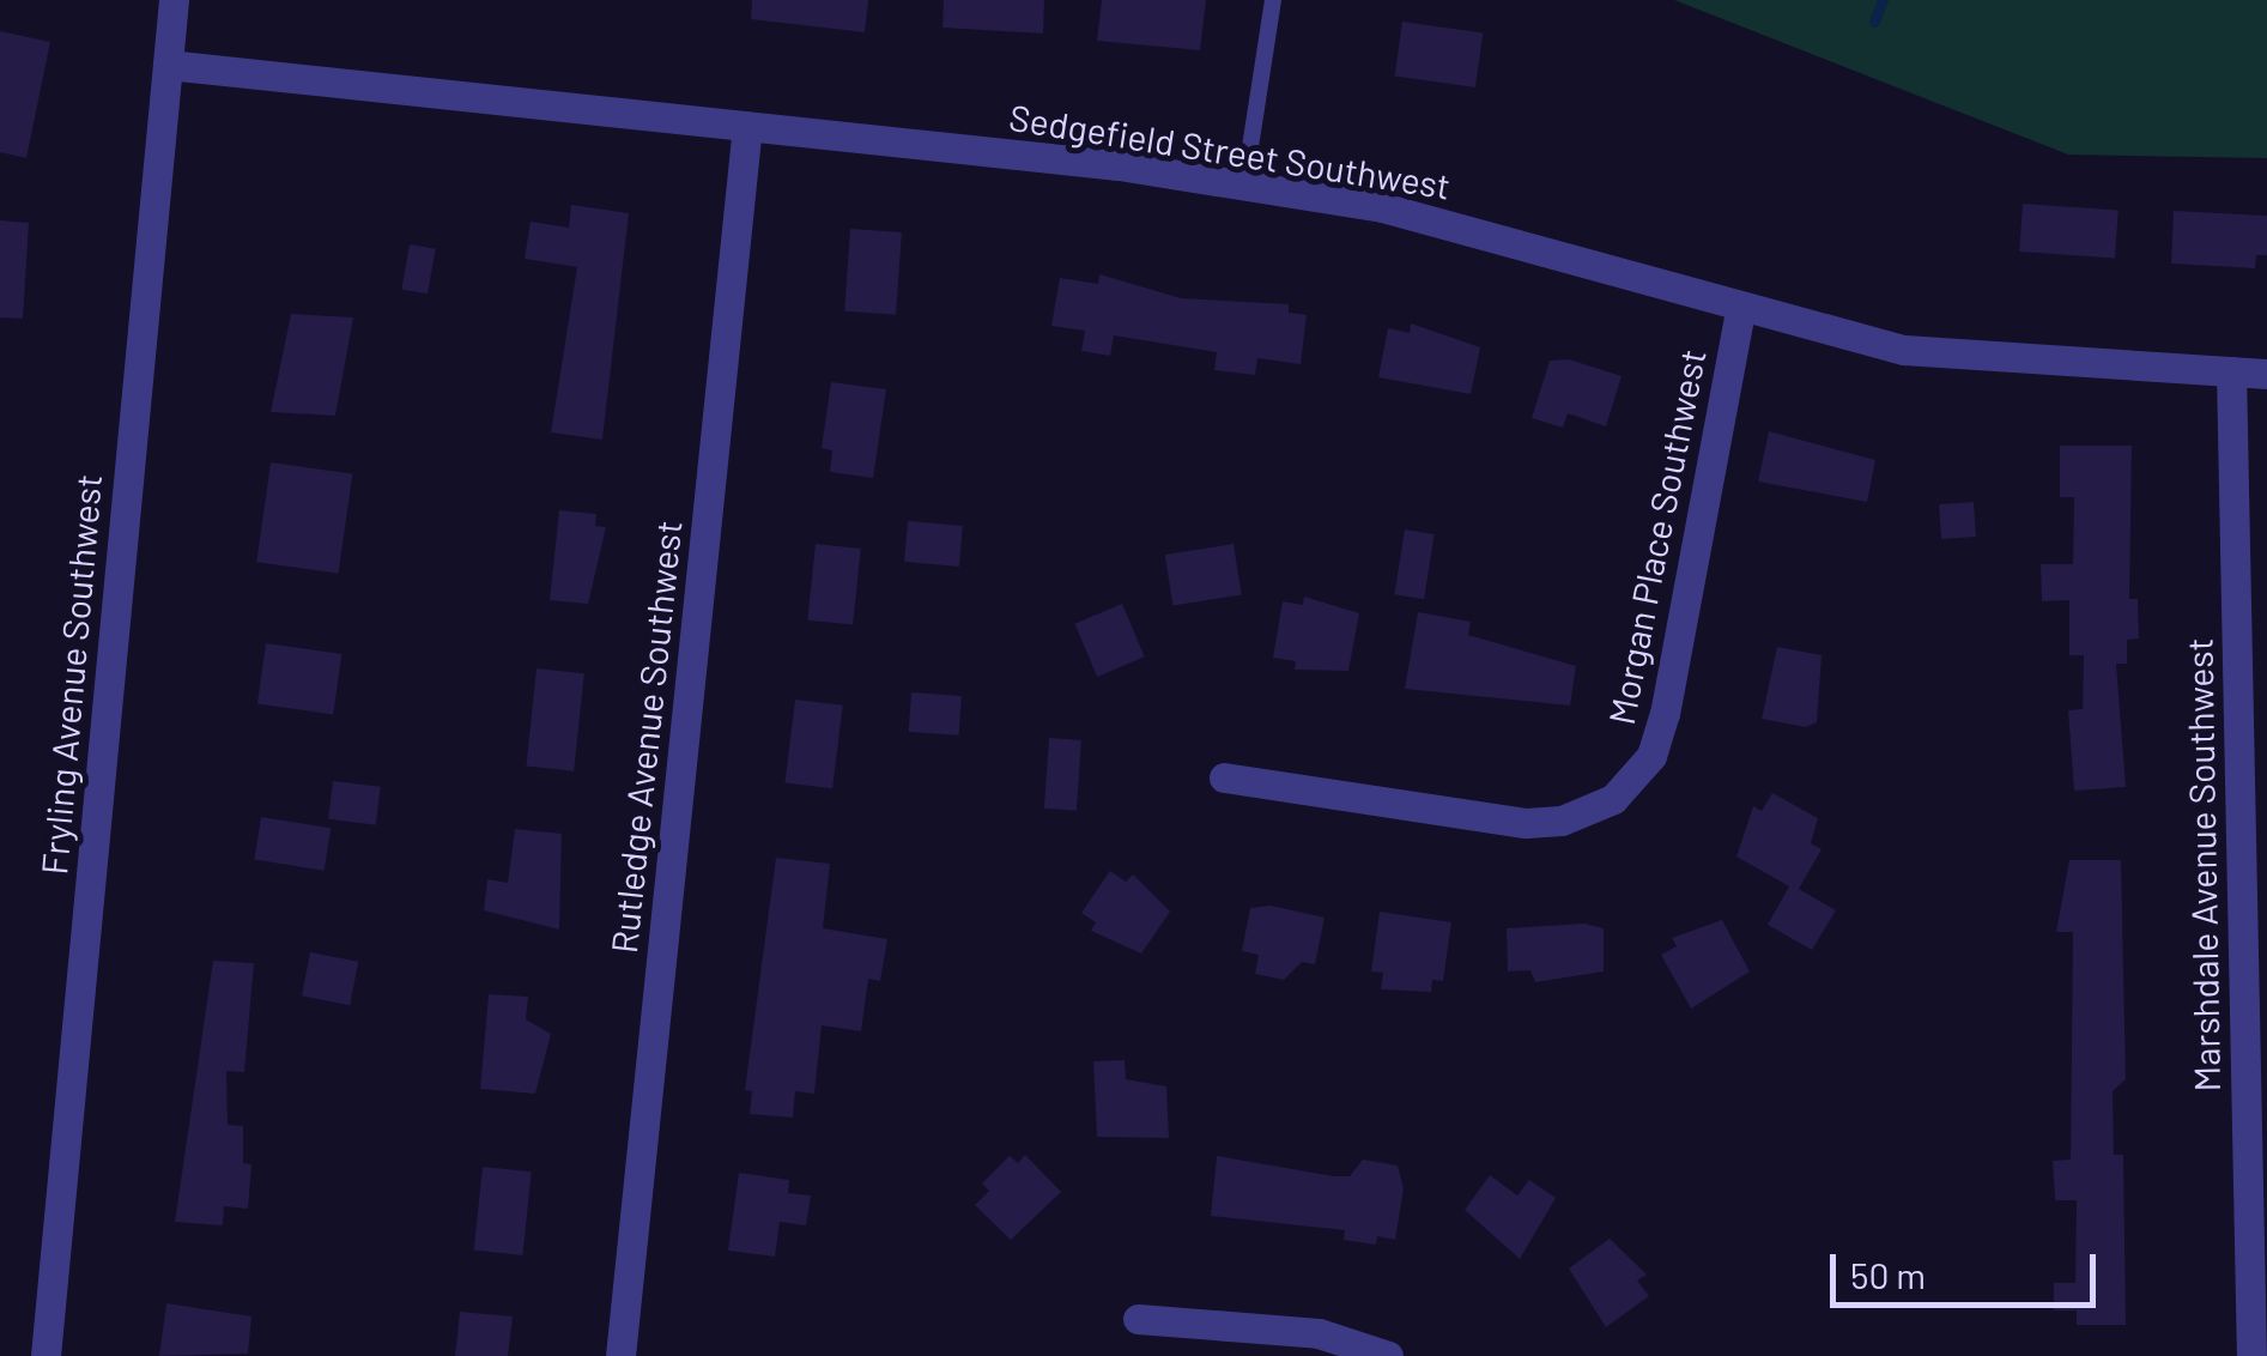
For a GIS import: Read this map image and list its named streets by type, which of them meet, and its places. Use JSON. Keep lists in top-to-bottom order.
{
  "streets": {
    "street": [
      "Sedgefield Street Southwest",
      "Morgan Place Southwest",
      "Fryling Avenue Southwest",
      "Rutledge Avenue Southwest",
      "Marshdale Avenue Southwest"
    ]
  },
  "crossings": [
    ["Sedgefield Street Southwest", "Morgan Place Southwest"],
    ["Sedgefield Street Southwest", "Fryling Avenue Southwest"],
    ["Sedgefield Street Southwest", "Rutledge Avenue Southwest"],
    ["Sedgefield Street Southwest", "Marshdale Avenue Southwest"]
  ],
  "scale_bar": "50 m"
}
